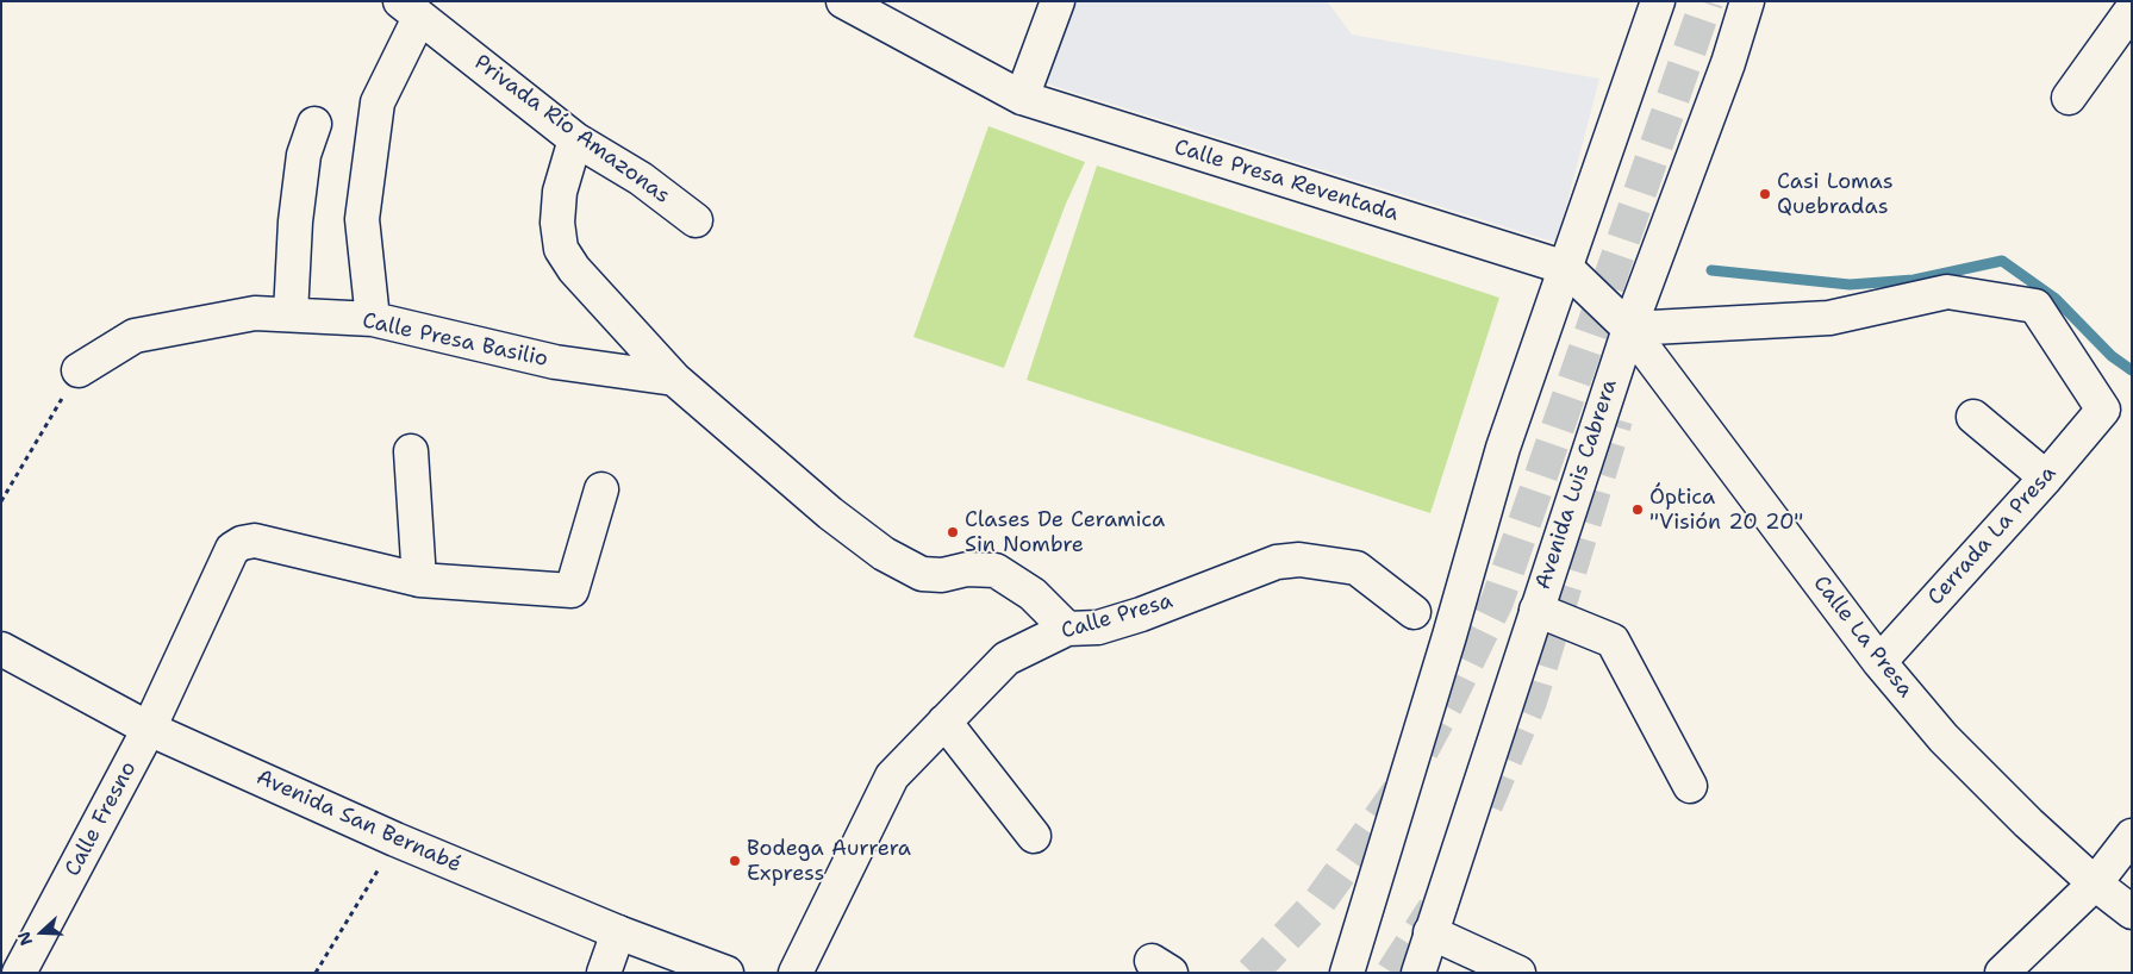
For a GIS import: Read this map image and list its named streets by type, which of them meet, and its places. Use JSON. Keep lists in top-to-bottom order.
{
  "streets": {
    "street": [
      "Privada Río Amazonas",
      "Calle Presa Reventada",
      "Calle Presa Basilio",
      "Avenida Luis Cabrera",
      "Cerrada La Presa",
      "Calle Presa",
      "Calle La Presa",
      "Calle Fresno",
      "Avenida San Bernabé"
    ]
  },
  "crossings": [
    ["Calle Presa Reventada", "Avenida Luis Cabrera"],
    ["Calle Presa Reventada", "Cerrada La Presa"],
    ["Calle Presa Reventada", "Calle La Presa"],
    ["Avenida Luis Cabrera", "Cerrada La Presa"],
    ["Avenida Luis Cabrera", "Calle La Presa"],
    ["Cerrada La Presa", "Calle La Presa"],
    ["Calle Fresno", "Avenida San Bernabé"]
  ],
  "places": [
    "Casi Lomas Quebradas",
    "Óptica \"Visión 20 20\"",
    "Clases De Ceramica Sin Nombre",
    "Bodega Aurrera Express"
  ],
  "north": "left"
}
